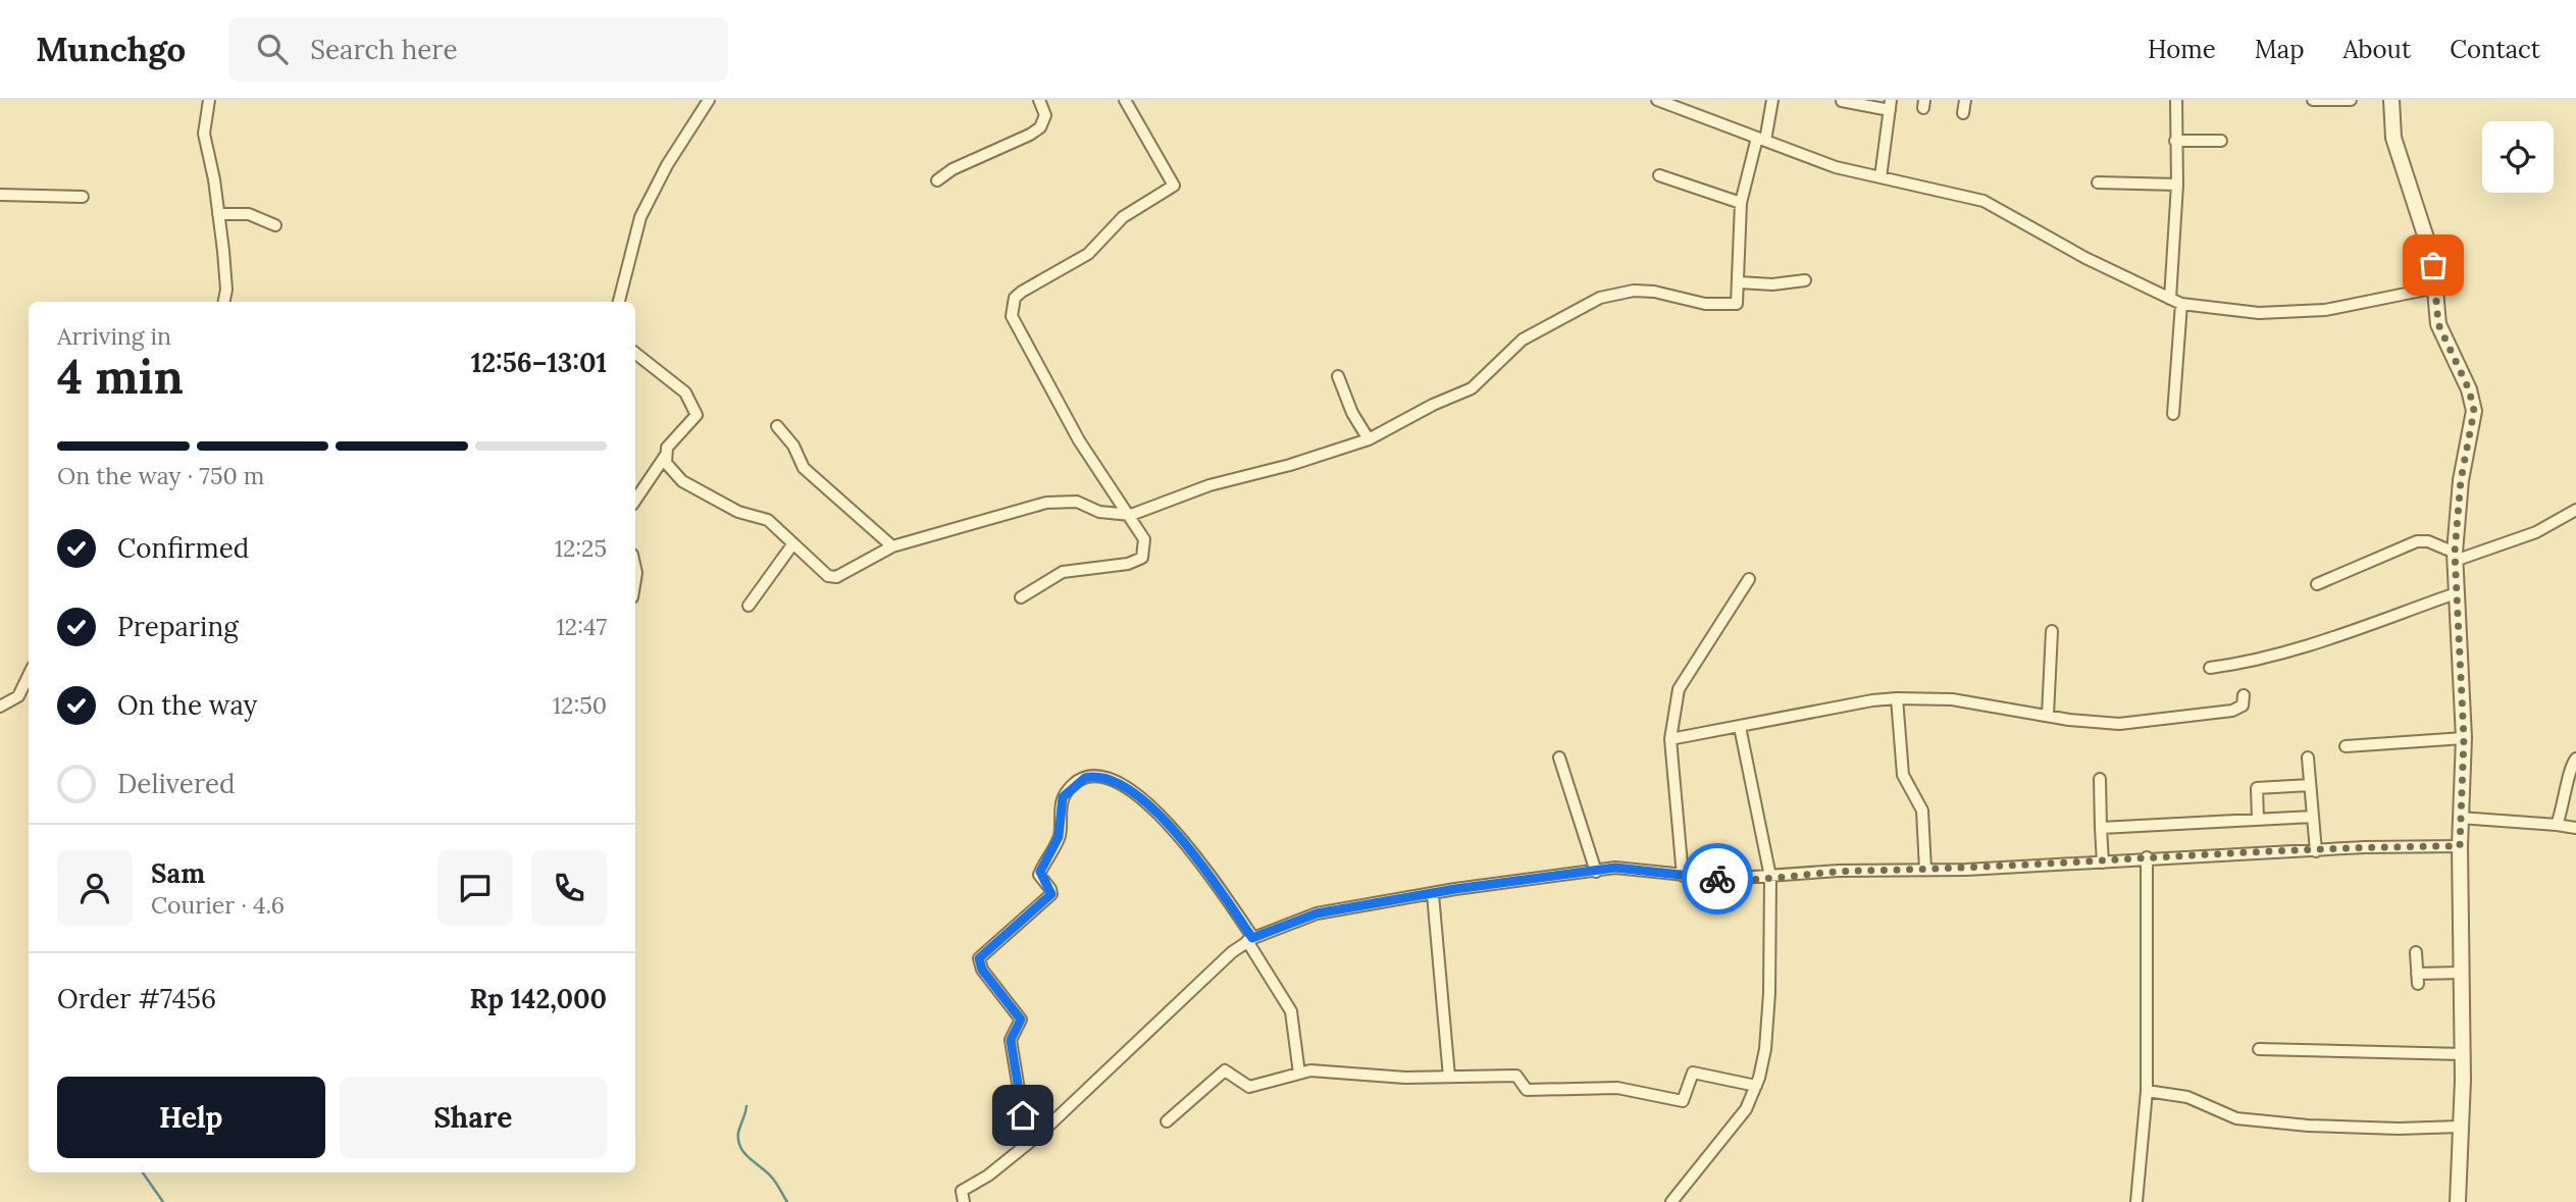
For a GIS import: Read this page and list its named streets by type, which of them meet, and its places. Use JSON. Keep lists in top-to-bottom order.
{
  "page": {
    "header": "Munchgo",
    "search": "Search here",
    "nav": [
      "Home",
      "Map",
      "About",
      "Contact"
    ],
    "heading": ["4 min", "Arriving in", "12:56–13:01"],
    "panel": [
      "Sam",
      "Courier · 4.6",
      "Order #7456",
      "Rp 142,000"
    ],
    "bar": "On the way · 750 m",
    "list": [
      ["Confirmed", "12:25"],
      ["Preparing", "12:47"],
      ["On the way", "12:50"],
      "Delivered"
    ],
    "buttons": ["Help", "Share"]
  }
}
